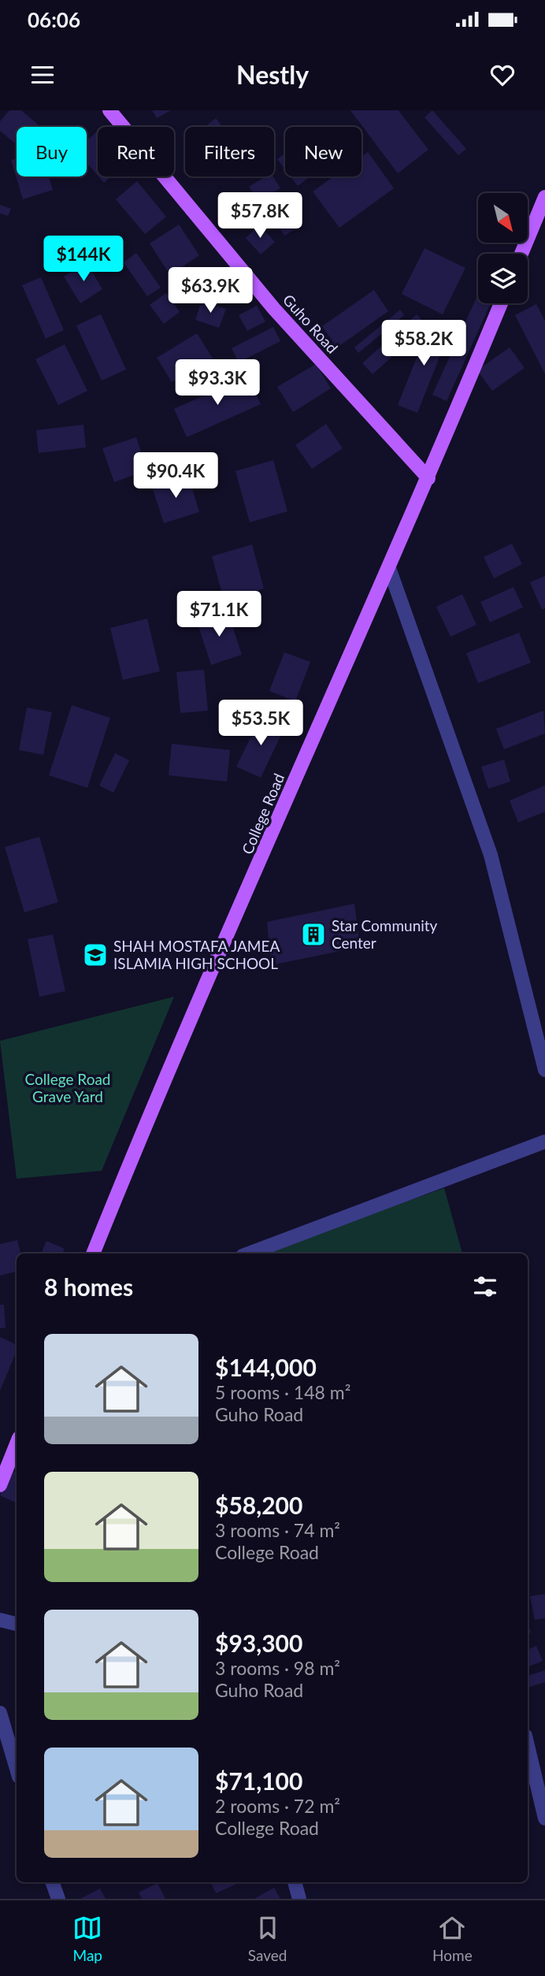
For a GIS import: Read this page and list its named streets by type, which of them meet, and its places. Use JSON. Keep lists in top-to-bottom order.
{
  "streets": {
    "main road": ["Guho Road", "College Road"]
  },
  "crossings": [
    ["Guho Road", "College Road"]
  ],
  "parks": ["College Road Grave Yard"],
  "places": {
    "building": ["Star Community Center"],
    "school or university": ["SHAH MOSTAFA JAMEA ISLAMIA HIGH SCHOOL"]
  },
  "north": "bottom right",
  "page": {
    "status": "06:06",
    "header": "Nestly",
    "chip": [
      "Buy",
      "Rent",
      "Filters",
      "New"
    ],
    "price": [
      "$57.8K",
      "$144K",
      "$63.9K",
      "$58.2K",
      "$93.3K",
      "$90.4K",
      "$71.1K",
      "$53.5K"
    ],
    "heading": "8 homes",
    "list": [
      {
        "name": "$144,000",
        "note": "5 rooms · 148 m² · Guho Road"
      },
      {
        "name": "$58,200",
        "note": "3 rooms · 74 m² · College Road"
      },
      {
        "name": "$93,300",
        "note": "3 rooms · 98 m² · Guho Road"
      },
      {
        "name": "$71,100",
        "note": "2 rooms · 72 m² · College Road"
      }
    ],
    "tabs": ["Map", "Saved", "Home"]
  }
}
